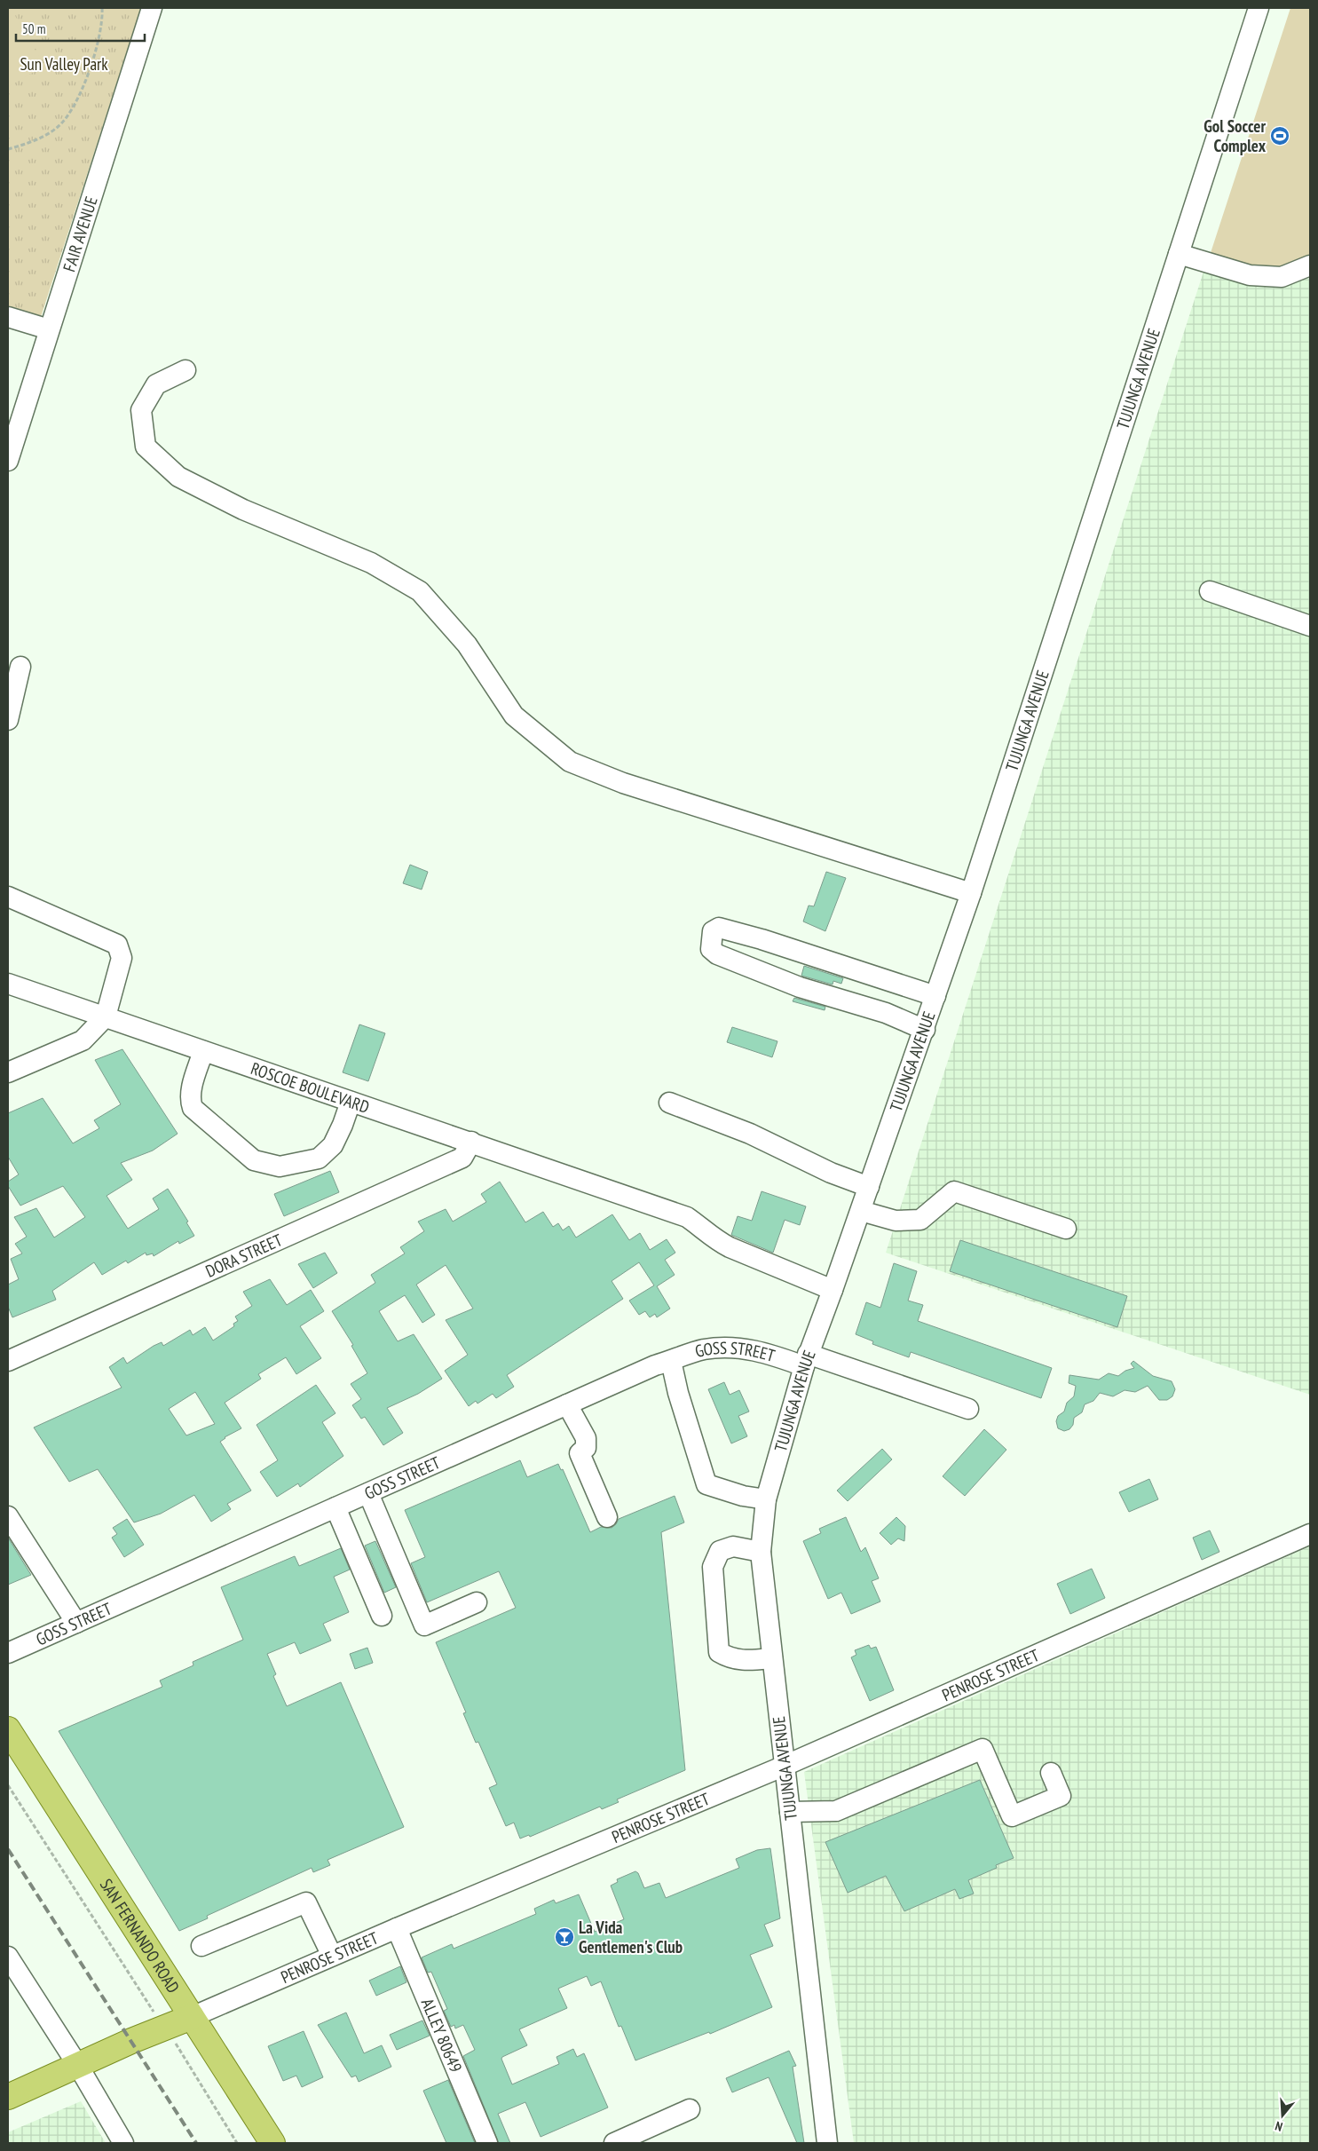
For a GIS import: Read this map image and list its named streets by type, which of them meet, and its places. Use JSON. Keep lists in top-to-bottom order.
{
  "streets": {
    "main road": ["PENROSE STREET", "SAN FERNANDO ROAD"],
    "street": [
      "FAIR AVENUE",
      "TUJUNGA AVENUE",
      "ROSCOE BOULEVARD",
      "DORA STREET",
      "GOSS STREET",
      "ALLEY 80649"
    ]
  },
  "crossings": [
    ["TUJUNGA AVENUE", "ROSCOE BOULEVARD"],
    ["TUJUNGA AVENUE", "GOSS STREET"],
    ["TUJUNGA AVENUE", "PENROSE STREET"],
    ["ROSCOE BOULEVARD", "DORA STREET"],
    ["PENROSE STREET", "SAN FERNANDO ROAD"],
    ["PENROSE STREET", "ALLEY 80649"]
  ],
  "parks": ["Sun Valley Park"],
  "places": {
    "sports": ["Gol Soccer Complex"],
    "bar": ["La Vida Gentlemen's Club"]
  },
  "scale_bar": "50 m",
  "north": "bottom"
}
